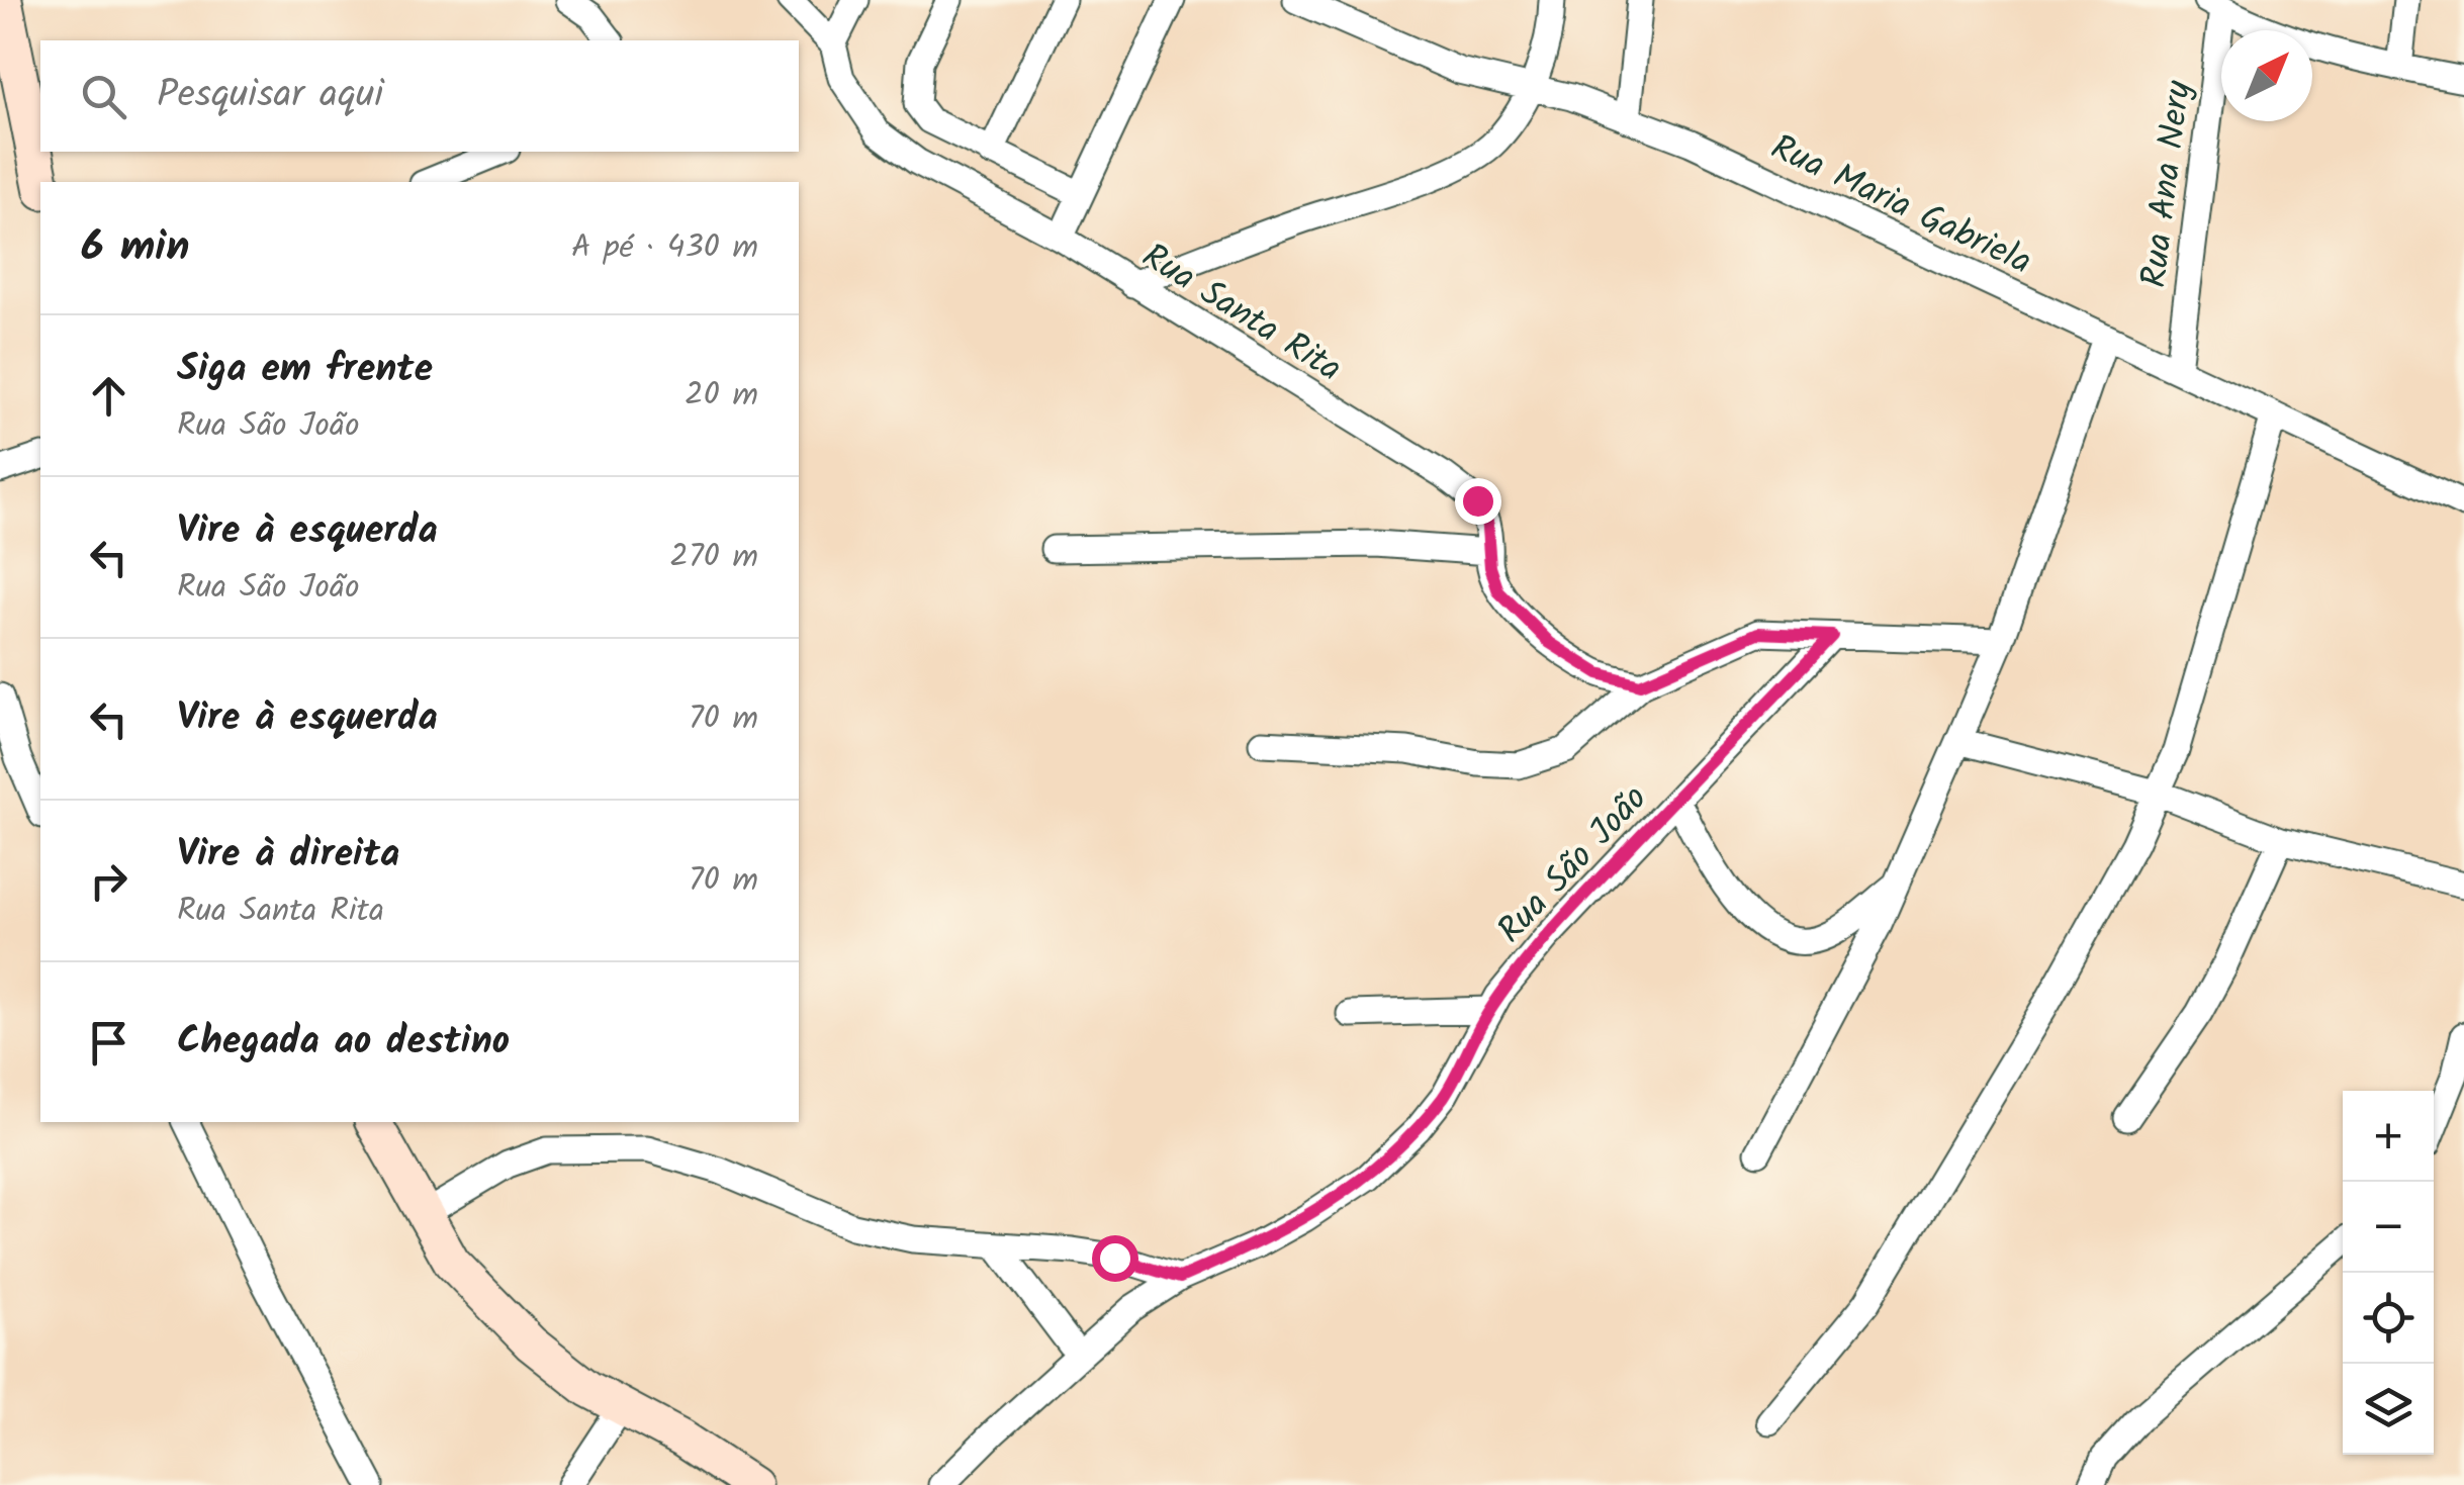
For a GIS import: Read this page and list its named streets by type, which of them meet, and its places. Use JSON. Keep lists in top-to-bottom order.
{
  "streets": {
    "street": [
      "Rua Ana Nery",
      "Rua Maria Gabriela",
      "Rua Santa Rita",
      "Rua São João"
    ]
  },
  "crossings": [
    ["Rua Ana Nery", "Rua Maria Gabriela"]
  ],
  "north": "top right",
  "page": {
    "search": "Pesquisar aqui",
    "heading": ["6 min", "A pé · 430 m"],
    "list": [
      ["Siga em frente", "Rua São João", "20 m"],
      ["Vire à esquerda", "Rua São João", "270 m"],
      ["Vire à esquerda", "70 m"],
      ["Vire à direita", "Rua Santa Rita", "70 m"],
      "Chegada ao destino"
    ],
    "map_buttons": ["+", "−"]
  }
}
